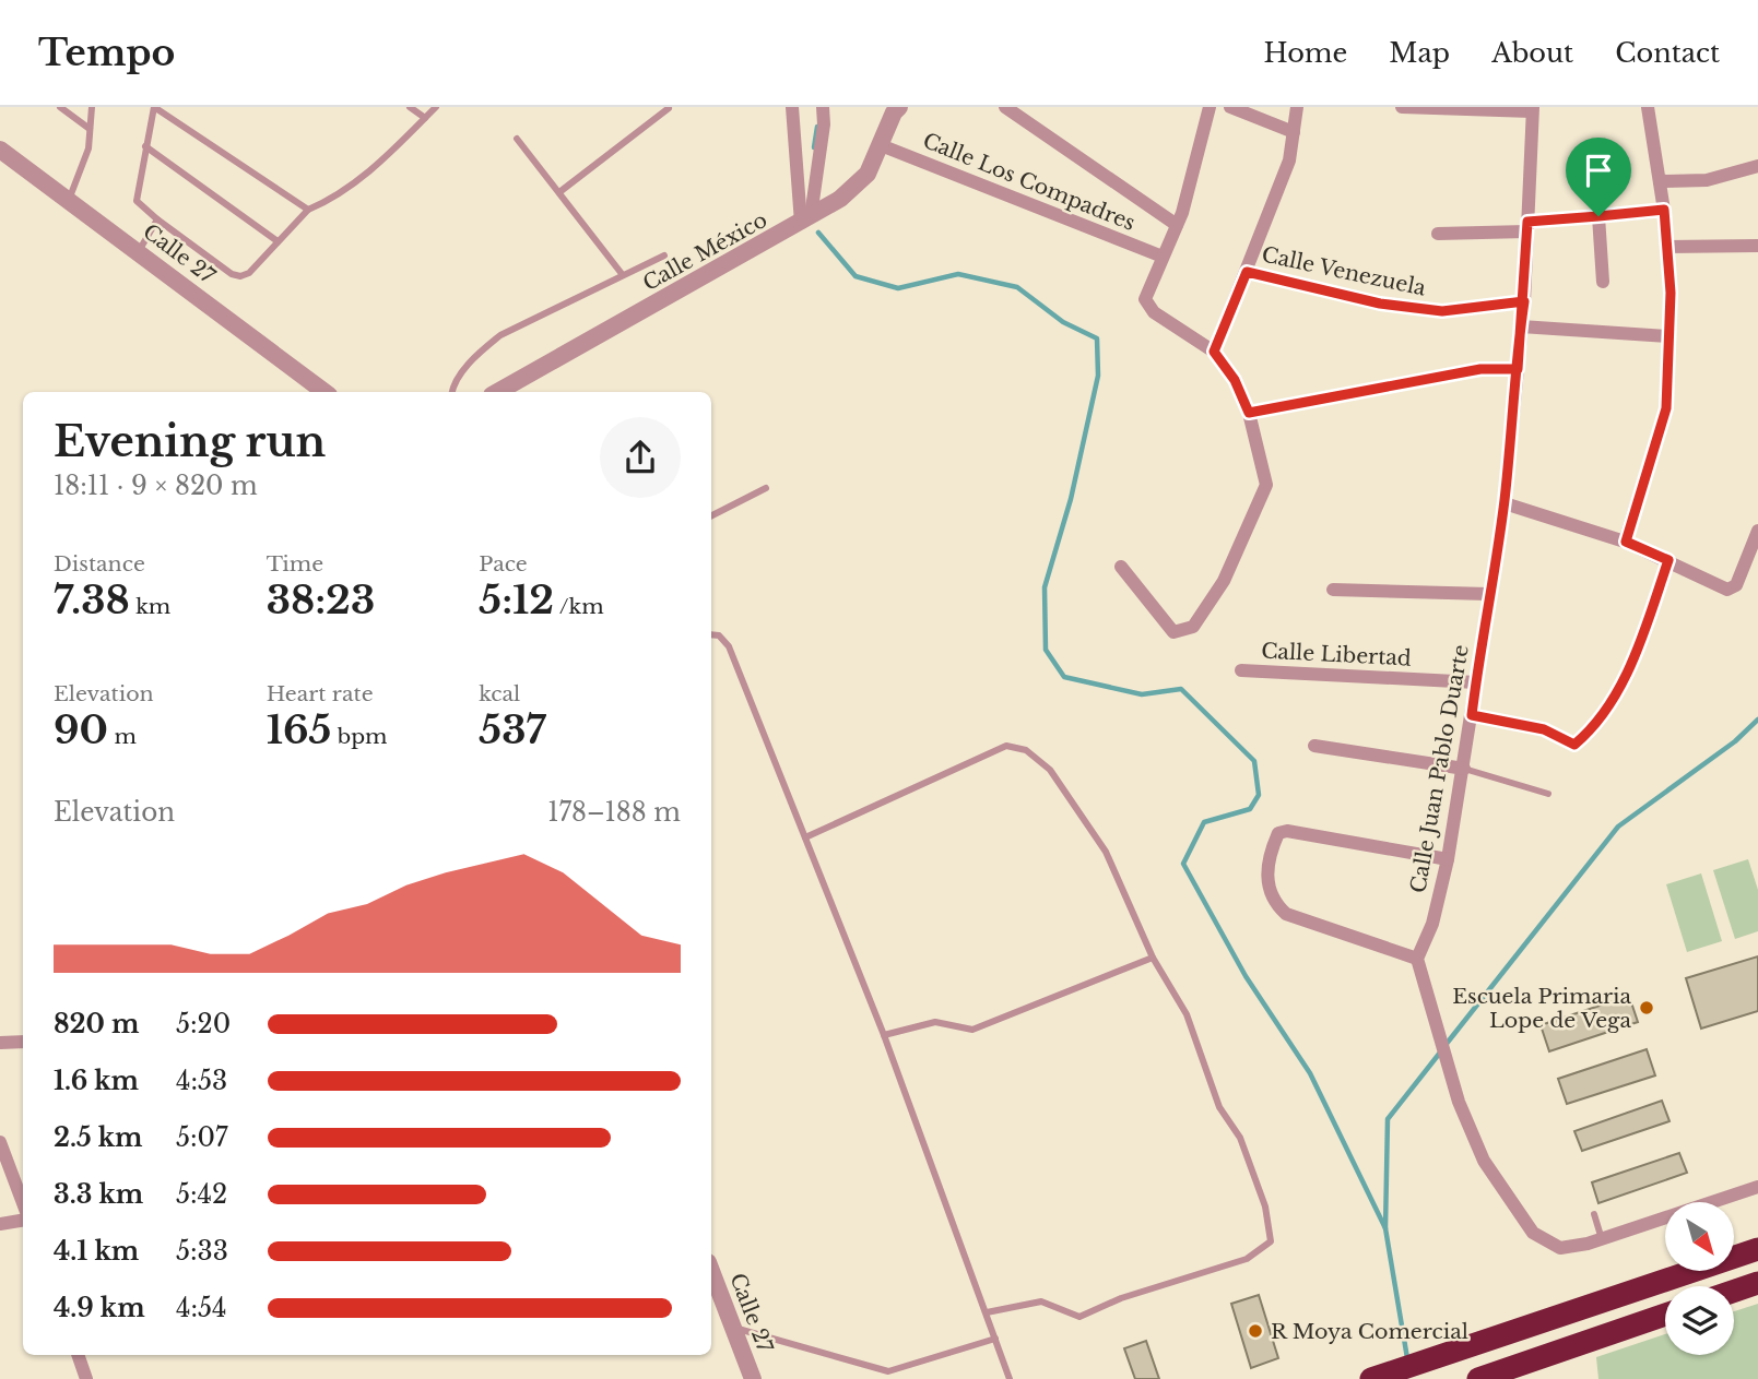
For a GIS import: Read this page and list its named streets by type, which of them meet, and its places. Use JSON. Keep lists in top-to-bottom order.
{
  "streets": {
    "street": [
      "Calle Los Compadres",
      "Calle México",
      "Calle 27",
      "Calle Venezuela",
      "Calle Libertad",
      "Calle Juan Pablo Duarte"
    ]
  },
  "crossings": [
    ["Calle Los Compadres", "Calle México"],
    ["Calle Venezuela", "Calle Juan Pablo Duarte"],
    ["Calle Libertad", "Calle Juan Pablo Duarte"]
  ],
  "places": ["Escuela Primaria Lope de Vega", "R Moya Comercial"],
  "north": "bottom right",
  "page": {
    "header": "Tempo",
    "nav": [
      "Home",
      "Map",
      "About",
      "Contact"
    ],
    "heading": ["Evening run", "18:11 · 9 × 820 m"],
    "stats": [
      ["Distance", "7.38 km"],
      ["Time", "38:23"],
      ["Pace", "5:12 /km"],
      ["Elevation", "90 m"],
      ["Heart rate", "165 bpm"],
      ["kcal", "537"]
    ],
    "chart": ["Elevation", "178–188 m"],
    "list": [
      {
        "name": "820 m",
        "note": "5:20"
      },
      {
        "name": "1.6 km",
        "note": "4:53"
      },
      {
        "name": "2.5 km",
        "note": "5:07"
      },
      {
        "name": "3.3 km",
        "note": "5:42"
      },
      {
        "name": "4.1 km",
        "note": "5:33"
      },
      {
        "name": "4.9 km",
        "note": "4:54"
      }
    ]
  }
}
